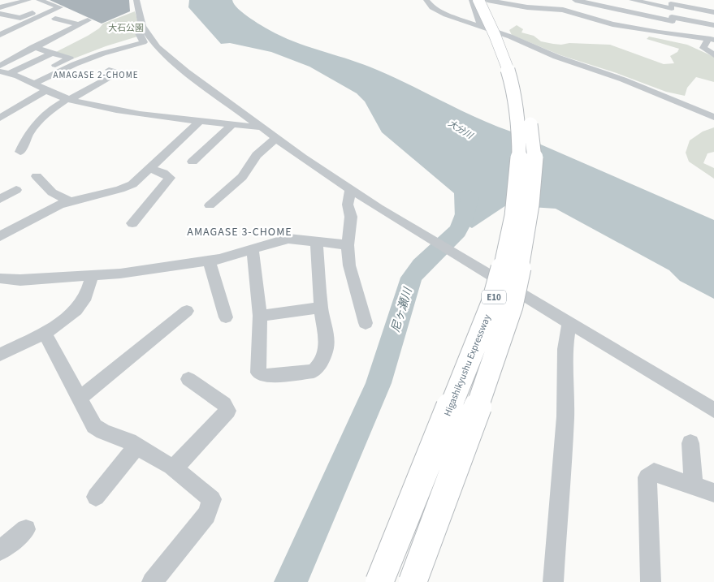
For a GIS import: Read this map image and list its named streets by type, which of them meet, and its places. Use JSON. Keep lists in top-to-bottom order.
{
  "streets": {
    "highway": ["E10", "Higashikyushu Expressway"]
  },
  "districts": ["AMAGASE 2-CHOME", "AMAGASE 3-CHOME"],
  "water": ["大分川", "尼ヶ瀬川"],
  "parks": ["大石公園"]
}
